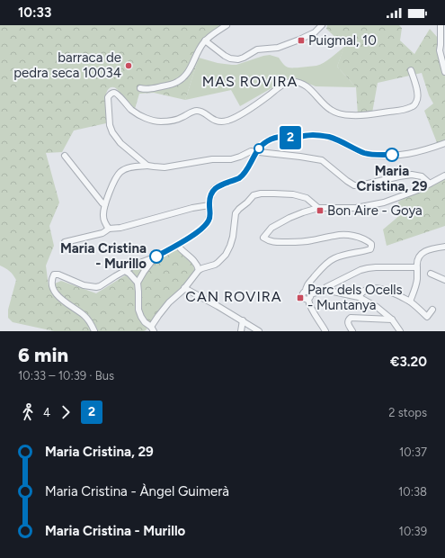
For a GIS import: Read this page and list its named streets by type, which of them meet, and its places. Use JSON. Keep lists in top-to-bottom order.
{
  "districts": ["MAS ROVIRA", "CAN ROVIRA"],
  "places": {
    "transit": ["Puigmal, 10", "Bon Aire - Goya", "Parc dels Ocells - Muntanya"],
    "other": ["barraca de pedra seca 10034", "Maria Cristina, 29", "Maria Cristina - Murillo"]
  },
  "lines": ["bus line 2"],
  "page": {
    "status": "10:33",
    "on_map": "2",
    "heading": ["6 min", "10:33 – 10:39 · Bus", "€3.20"],
    "legs": ["4", "2", "2 stops"],
    "list": [
      {
        "name": "Maria Cristina, 29",
        "value": "10:37"
      },
      {
        "name": "Maria Cristina - Àngel Guimerà",
        "value": "10:38"
      },
      {
        "name": "Maria Cristina - Murillo",
        "value": "10:39"
      }
    ]
  }
}
